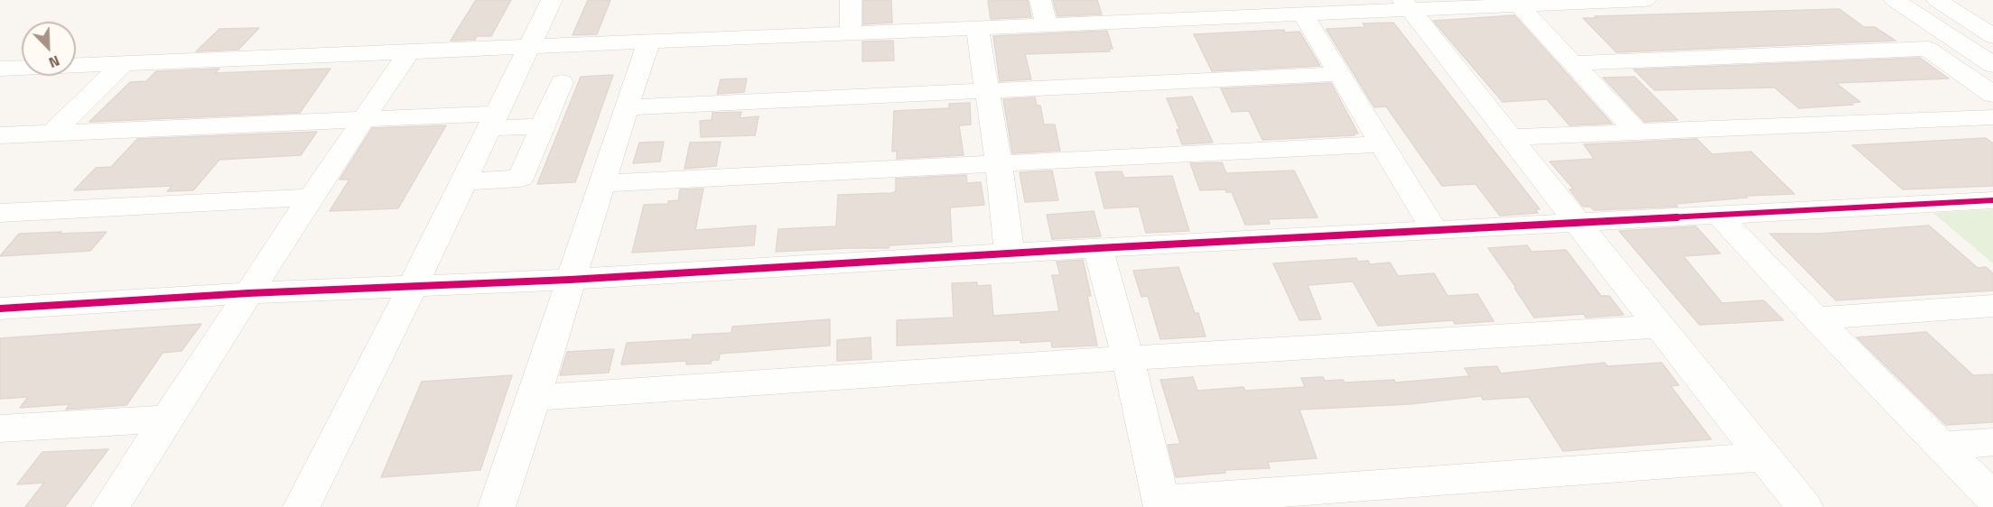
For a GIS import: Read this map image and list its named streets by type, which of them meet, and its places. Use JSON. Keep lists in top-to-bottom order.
{
  "north": "bottom right"
}
